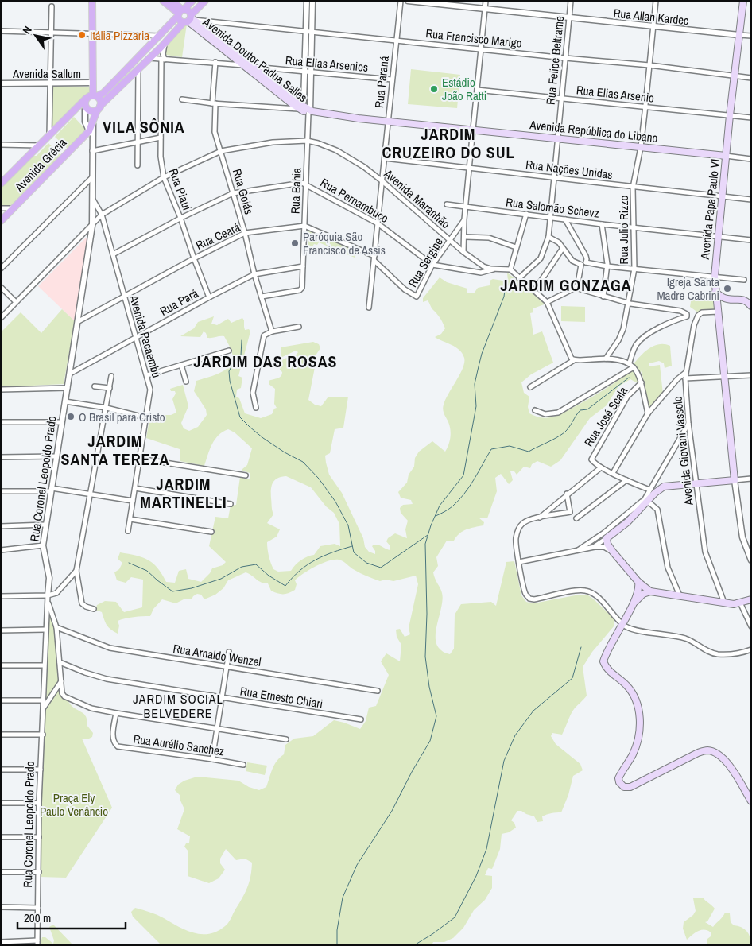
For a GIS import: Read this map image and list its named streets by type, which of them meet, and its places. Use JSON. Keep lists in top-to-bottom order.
{
  "streets": {
    "main road": [
      "Avenida Doutor Padua Salles",
      "Avenida República do Libano",
      "Avenida Grécia",
      "Avenida Papa Paulo VI"
    ],
    "street": [
      "Rua Allan Kardec",
      "Rua Francisco Marigo",
      "Rua Felipe Beltrame",
      "Rua Elias Arsenios",
      "Avenida Sallum",
      "Rua Paraná",
      "Rua Elias Arsenio",
      "Rua Nações Unidas",
      "Rua Piauí",
      "Rua Bahia",
      "Rua Goiás",
      "Avenida Maranhão",
      "Rua Pernambuco",
      "Rua Salomão Schevz",
      "Rua Julio Rizzo",
      "Rua Ceará",
      "Rua Sergipe",
      "Rua Pará",
      "Avenida Pacaembú",
      "Rua José Scala",
      "Avenida Giovani Vassolo",
      "Rua Coronel Leopoldo Prado",
      "Rua Arnaldo Wenzel",
      "Rua Ernesto Chiari",
      "Rua Aurélio Sanchez"
    ]
  },
  "crossings": [
    ["Rua Allan Kardec", "Rua Felipe Beltrame"],
    ["Rua Allan Kardec", "Avenida Papa Paulo VI"],
    ["Rua Allan Kardec", "Rua Julio Rizzo"],
    ["Rua Francisco Marigo", "Avenida Doutor Padua Salles"],
    ["Rua Francisco Marigo", "Rua Felipe Beltrame"],
    ["Rua Francisco Marigo", "Rua Paraná"],
    ["Rua Francisco Marigo", "Rua Bahia"],
    ["Rua Francisco Marigo", "Avenida Papa Paulo VI"],
    ["Rua Francisco Marigo", "Rua Julio Rizzo"],
    ["Avenida Doutor Padua Salles", "Rua Elias Arsenios"],
    ["Avenida Doutor Padua Salles", "Avenida República do Libano"],
    ["Avenida Doutor Padua Salles", "Rua Bahia"],
    ["Rua Felipe Beltrame", "Rua Elias Arsenio"],
    ["Rua Felipe Beltrame", "Avenida República do Libano"],
    ["Rua Felipe Beltrame", "Rua Nações Unidas"],
    ["Rua Felipe Beltrame", "Rua Salomão Schevz"],
    ["Rua Elias Arsenios", "Rua Paraná"],
    ["Rua Elias Arsenios", "Rua Piauí"],
    ["Rua Elias Arsenios", "Rua Bahia"],
    ["Rua Elias Arsenios", "Rua Goiás"],
    ["Rua Paraná", "Avenida República do Libano"],
    ["Rua Paraná", "Rua Nações Unidas"],
    ["Rua Paraná", "Avenida Maranhão"],
    ["Rua Paraná", "Rua Pernambuco"],
    ["Rua Paraná", "Rua Ceará"],
    ["Rua Elias Arsenio", "Avenida Papa Paulo VI"],
    ["Rua Elias Arsenio", "Rua Julio Rizzo"],
    ["Avenida República do Libano", "Rua Bahia"],
    ["Avenida República do Libano", "Avenida Papa Paulo VI"],
    ["Avenida República do Libano", "Rua Julio Rizzo"],
    ["Avenida Grécia", "Rua Coronel Leopoldo Prado"],
    ["Rua Nações Unidas", "Avenida Papa Paulo VI"],
    ["Rua Nações Unidas", "Rua Julio Rizzo"],
    ["Rua Piauí", "Avenida Maranhão"],
    ["Rua Piauí", "Rua Pernambuco"],
    ["Rua Piauí", "Rua Ceará"],
    ["Rua Piauí", "Rua Pará"],
    ["Rua Bahia", "Rua Goiás"],
    ["Rua Bahia", "Avenida Maranhão"],
    ["Rua Bahia", "Rua Pernambuco"],
    ["Rua Bahia", "Rua Ceará"],
    ["Rua Bahia", "Rua Pará"],
    ["Rua Goiás", "Avenida Maranhão"],
    ["Rua Goiás", "Rua Pernambuco"],
    ["Rua Goiás", "Rua Ceará"],
    ["Rua Goiás", "Rua Pará"],
    ["Avenida Maranhão", "Rua Pernambuco"],
    ["Avenida Maranhão", "Rua Sergipe"],
    ["Avenida Maranhão", "Avenida Pacaembú"],
    ["Avenida Maranhão", "Rua Coronel Leopoldo Prado"],
    ["Rua Pernambuco", "Rua Sergipe"],
    ["Rua Pernambuco", "Avenida Pacaembú"],
    ["Rua Salomão Schevz", "Avenida Papa Paulo VI"],
    ["Rua Salomão Schevz", "Rua Julio Rizzo"],
    ["Avenida Papa Paulo VI", "Avenida Giovani Vassolo"],
    ["Rua Ceará", "Rua Sergipe"],
    ["Rua Ceará", "Avenida Pacaembú"],
    ["Rua Ceará", "Rua Coronel Leopoldo Prado"],
    ["Rua Pará", "Avenida Pacaembú"],
    ["Rua Pará", "Rua Coronel Leopoldo Prado"],
    ["Avenida Pacaembú", "Rua Coronel Leopoldo Prado"]
  ],
  "districts": [
    "VILA SÔNIA",
    "JARDIM CRUZEIRO DO SUL",
    "JARDIM GONZAGA",
    "JARDIM DAS ROSAS",
    "JARDIM SANTA TEREZA",
    "JARDIM MARTINELLI",
    "JARDIM SOCIAL BELVEDERE"
  ],
  "parks": ["Praça Ely Paulo Venâncio"],
  "places": [
    "Itália Pizzaria",
    "Estádio João Ratti",
    "Paróquia São Francisco de Assis",
    "Igreja Santa Madre Cabrini",
    "O Brasil para Cristo"
  ],
  "scale_bar": "200 m",
  "north": "top left"
}
